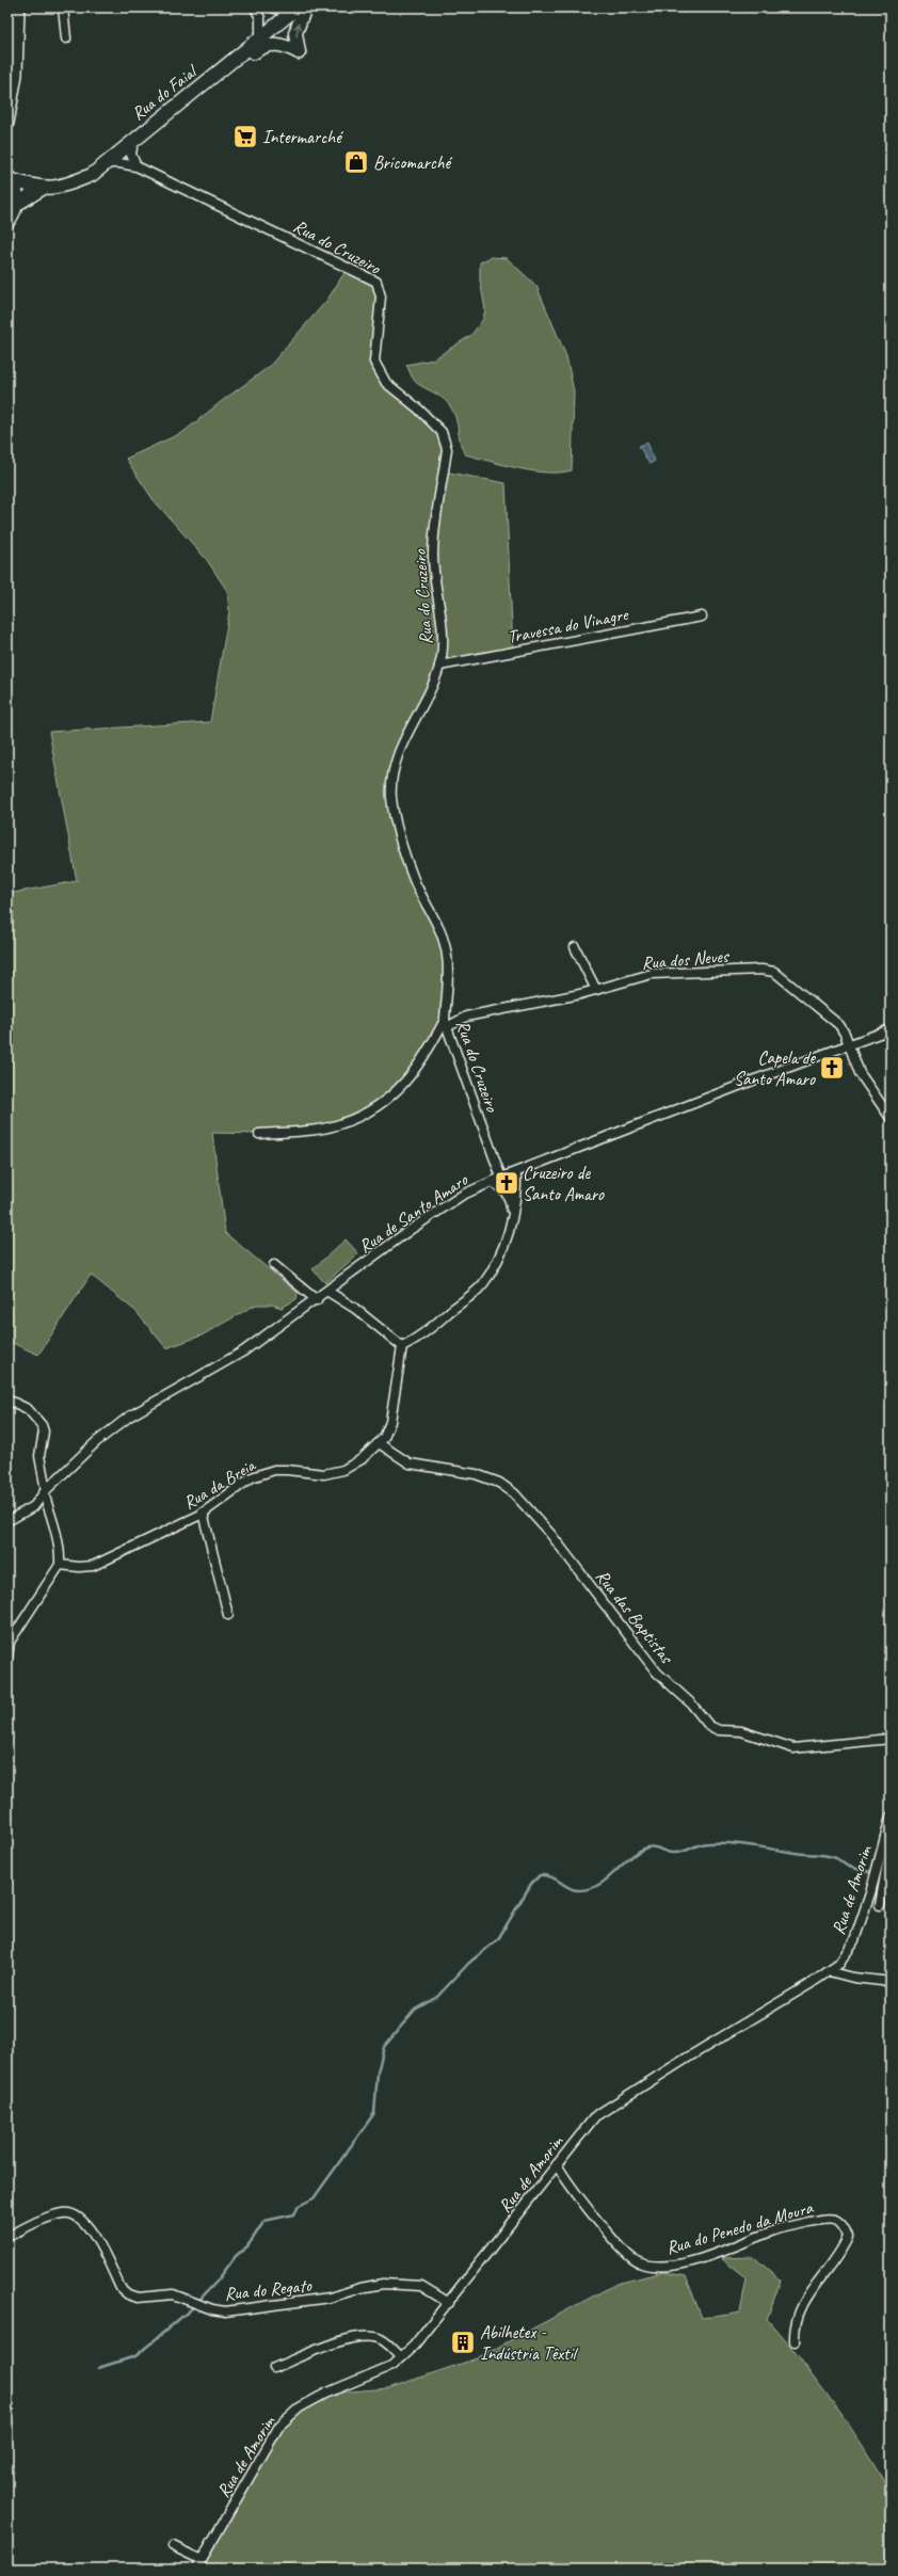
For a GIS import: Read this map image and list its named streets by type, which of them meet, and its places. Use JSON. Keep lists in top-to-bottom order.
{
  "streets": {
    "main road": ["Rua do Faial"],
    "street": [
      "Rua do Cruzeiro",
      "Travessa do Vinagre",
      "Rua dos Neves",
      "Rua de Santo Amaro",
      "Rua da Breia",
      "Rua das Baptistas",
      "Rua de Amorim",
      "Rua do Penedo da Moura",
      "Rua do Regato"
    ]
  },
  "crossings": [
    ["Rua do Faial", "Rua do Cruzeiro"],
    ["Rua do Cruzeiro", "Travessa do Vinagre"],
    ["Rua do Cruzeiro", "Rua dos Neves"],
    ["Rua do Cruzeiro", "Rua de Santo Amaro"],
    ["Rua dos Neves", "Rua de Santo Amaro"],
    ["Rua da Breia", "Rua das Baptistas"],
    ["Rua de Amorim", "Rua do Penedo da Moura"],
    ["Rua de Amorim", "Rua do Regato"]
  ],
  "places": {
    "supermarket": ["Intermarché"],
    "shop": ["Bricomarché"],
    "church": ["Capela de Santo Amaro", "Cruzeiro de Santo Amaro"],
    "building": ["Abilhetex - Indústria Têxtil"]
  }
}
